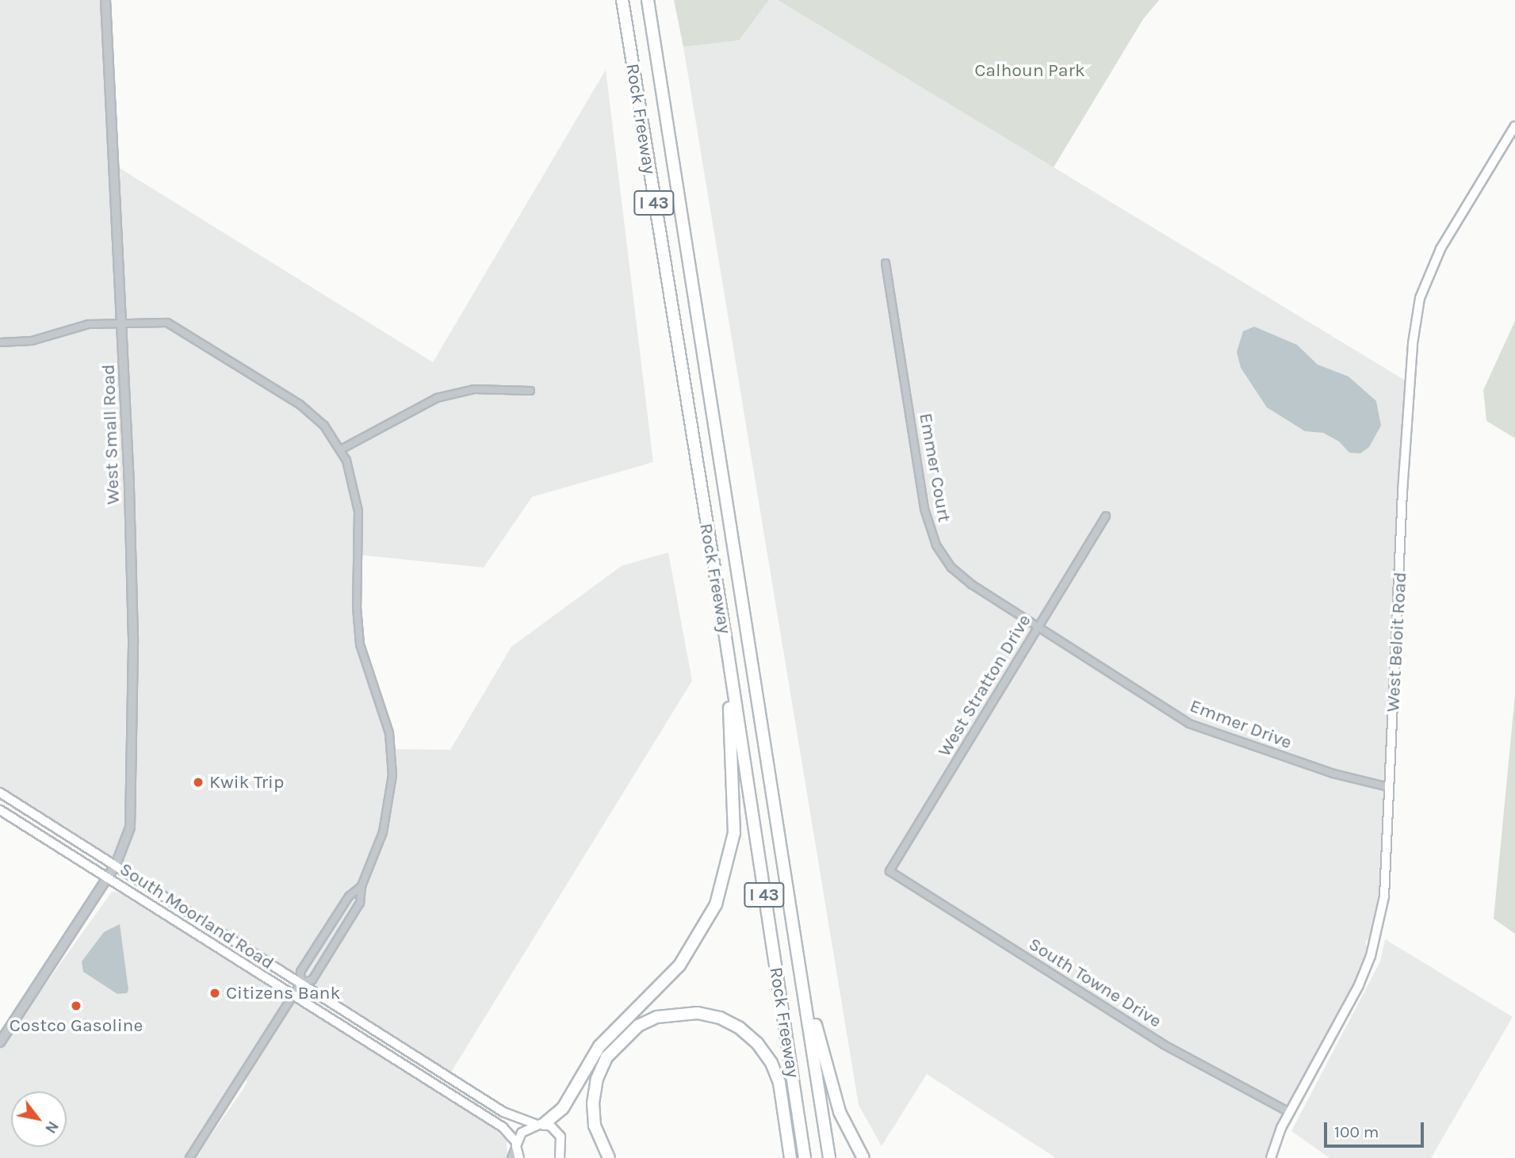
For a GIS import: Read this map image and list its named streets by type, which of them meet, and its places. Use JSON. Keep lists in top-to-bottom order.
{
  "streets": {
    "highway": ["Rock Freeway", "I 43"],
    "main road": ["West Beloit Road", "South Moorland Road"],
    "street": [
      "West Small Road",
      "Emmer Court",
      "West Stratton Drive",
      "Emmer Drive",
      "South Towne Drive"
    ]
  },
  "crossings": [
    ["West Small Road", "South Moorland Road"],
    ["Emmer Court", "West Stratton Drive"],
    ["Emmer Court", "Emmer Drive"],
    ["West Beloit Road", "Emmer Drive"],
    ["West Beloit Road", "South Towne Drive"],
    ["West Stratton Drive", "Emmer Drive"],
    ["West Stratton Drive", "South Towne Drive"]
  ],
  "parks": ["Calhoun Park"],
  "places": ["Kwik Trip", "Citizens Bank", "Costco Gasoline"],
  "scale_bar": "100 m",
  "north": "bottom right"
}
